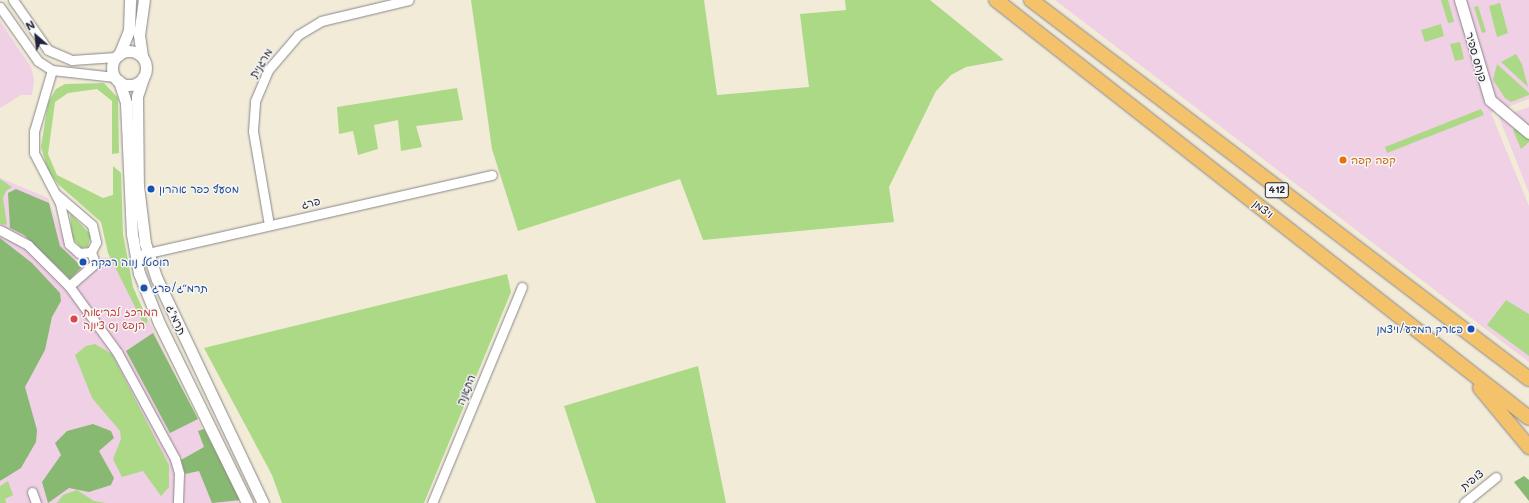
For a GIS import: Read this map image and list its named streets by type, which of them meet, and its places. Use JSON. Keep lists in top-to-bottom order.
{
  "streets": {
    "main road": ["412", "ויצמן"],
    "street": [
      "פנחס ספיר",
      "מרגנית",
      "פרג",
      "תרמ\"ג",
      "התאנה",
      "צופית"
    ]
  },
  "crossings": [
    ["מרגנית", "פרג"],
    ["פרג", "תרמ\"ג"]
  ],
  "places": [
    "קפה קפה",
    "מסעף כפר אהרון",
    "הוסטל נווה רבקה",
    "תרמ״ג/פרג",
    "המרכז לבריאות הנפש נס ציונה",
    "פארק המדע/ויצמן"
  ],
  "north": "top left"
}
